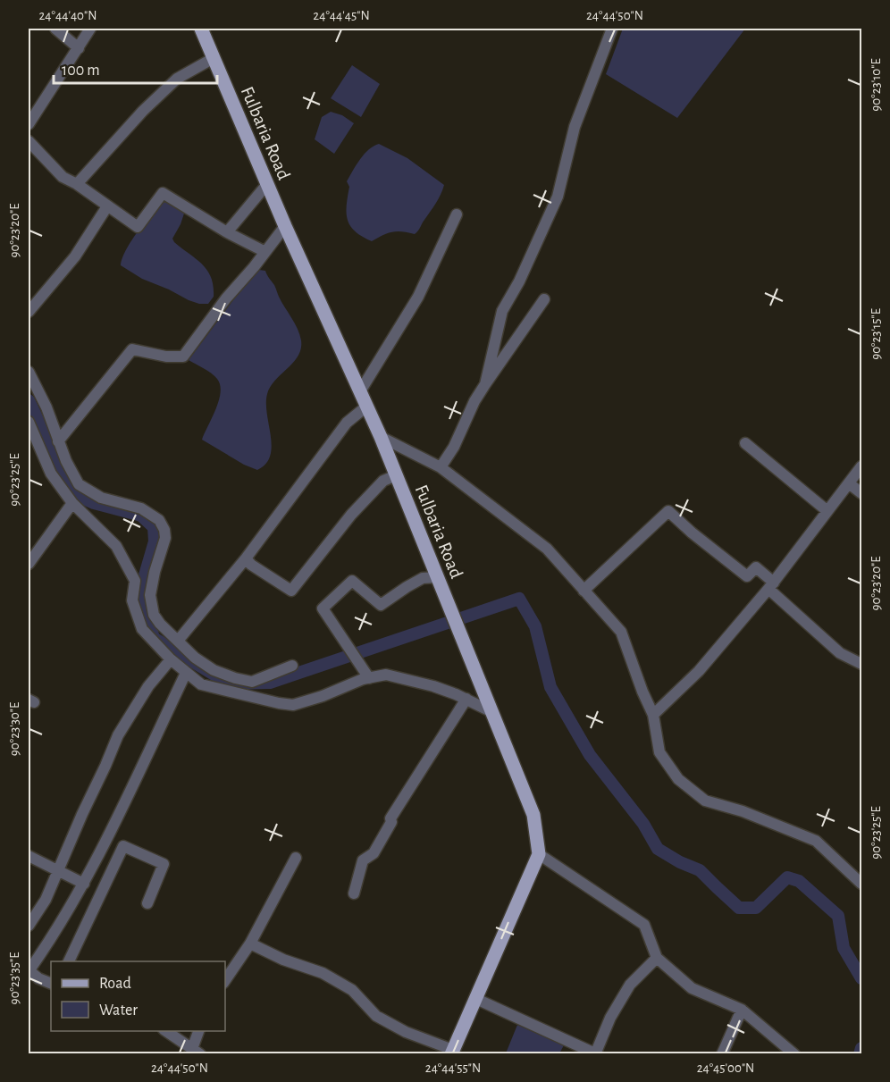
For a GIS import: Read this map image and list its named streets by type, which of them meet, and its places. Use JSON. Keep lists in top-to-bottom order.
{
  "streets": {
    "main road": ["Fulbaria Road"]
  },
  "legend": ["Road", "Water"],
  "scale_bar": "100 m",
  "coordinates": [
    "24°44'40\"N",
    "24°44'45\"N",
    "24°44'50\"N",
    "90°23'10\"E",
    "90°23'20\"E",
    "90°23'15\"E",
    "90°23'25\"E",
    "90°23'30\"E",
    "90°23'35\"E",
    "24°44'55\"N",
    "24°45'00\"N"
  ]
}
